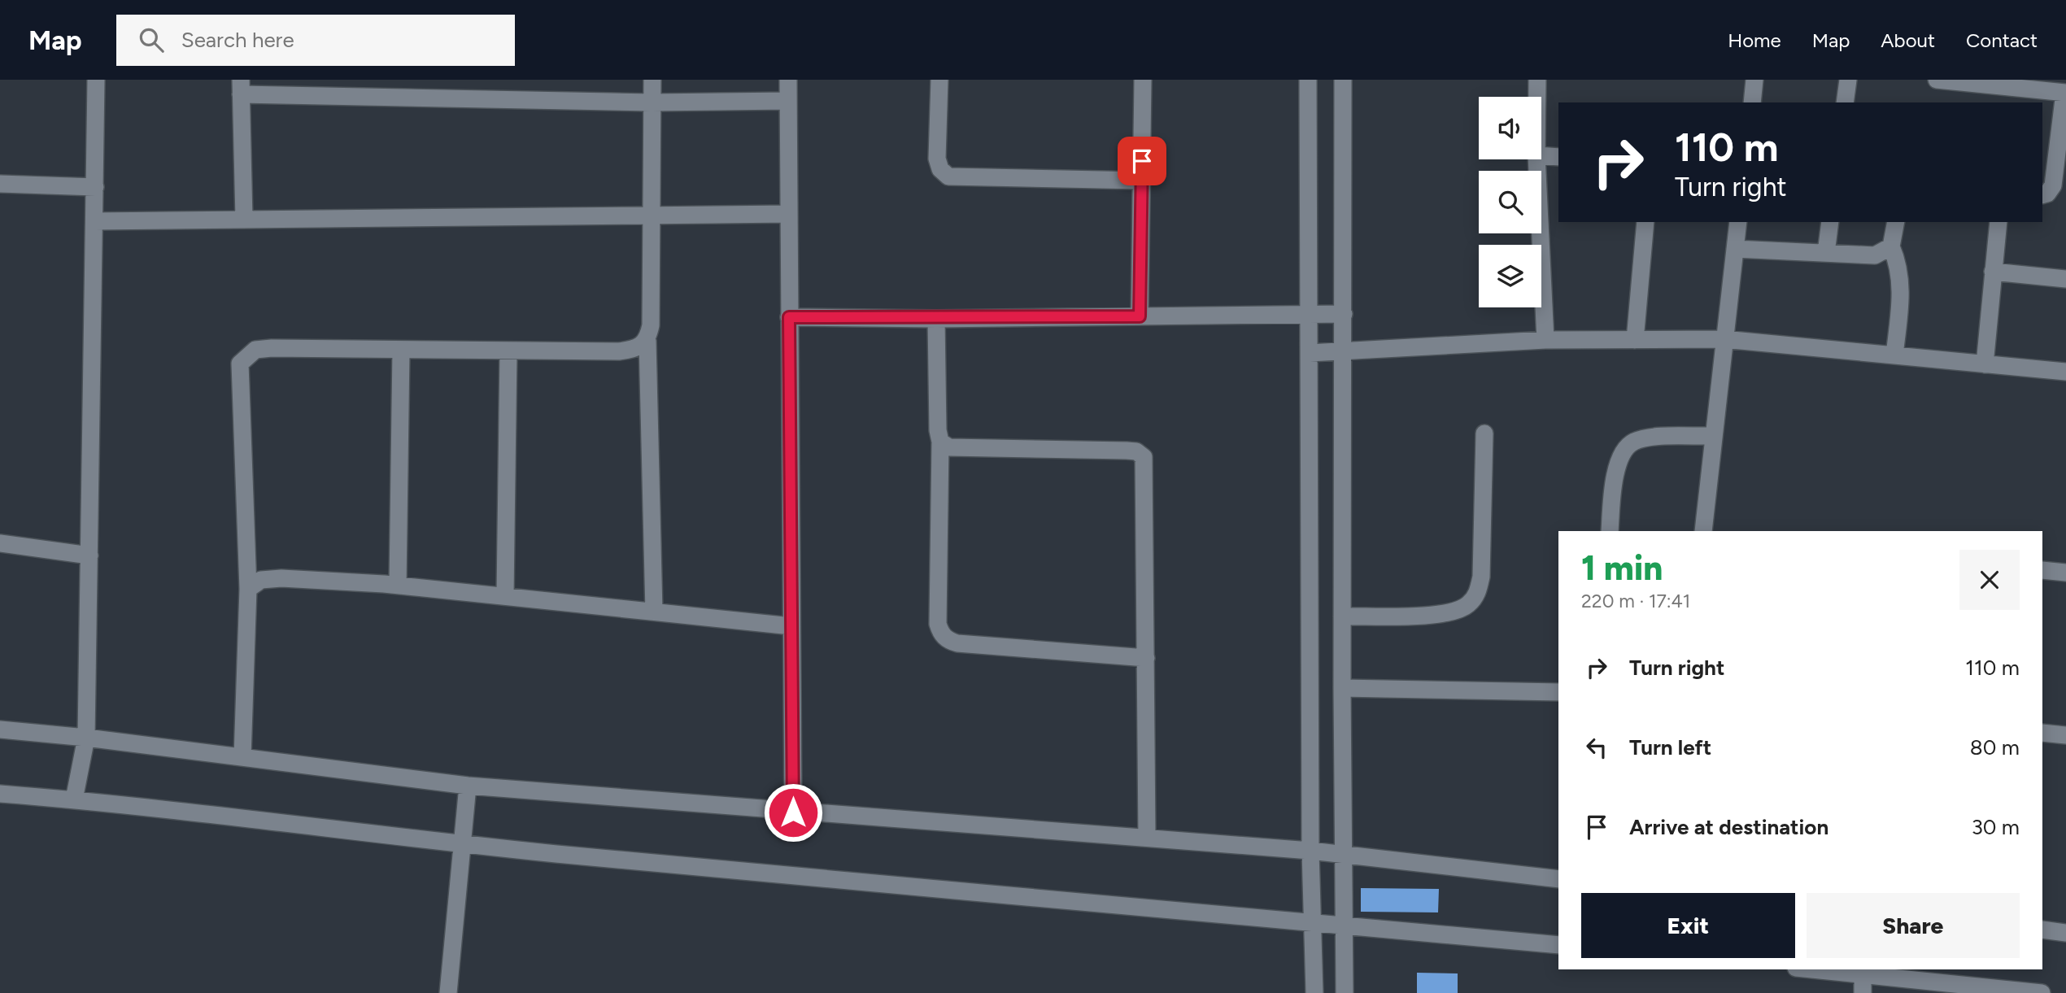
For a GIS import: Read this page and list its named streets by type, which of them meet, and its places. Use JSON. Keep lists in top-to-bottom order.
{
  "page": {
    "header": "Map",
    "search": "Search here",
    "nav": [
      "Home",
      "Map",
      "About",
      "Contact"
    ],
    "turn": ["110 m", "Turn right"],
    "heading": ["1 min", "220 m · 17:41"],
    "list": [
      {
        "name": "Turn right",
        "value": "110 m"
      },
      {
        "name": "Turn left",
        "value": "80 m"
      },
      {
        "name": "Arrive at destination",
        "value": "30 m"
      }
    ],
    "buttons": ["Exit", "Share"]
  }
}
